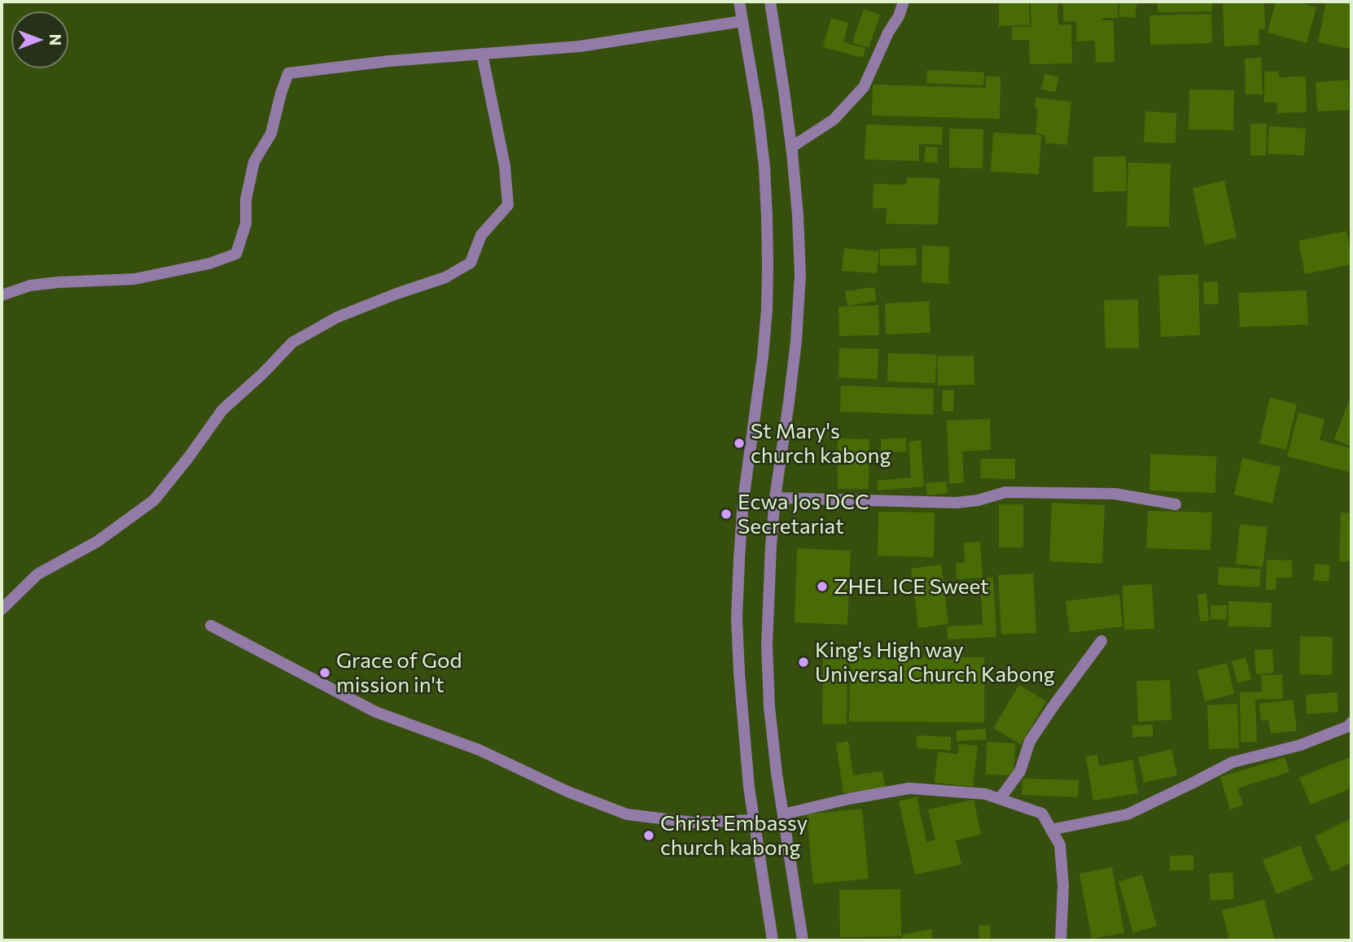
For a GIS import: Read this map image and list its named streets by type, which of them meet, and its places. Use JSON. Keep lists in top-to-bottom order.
{
  "places": [
    "St Mary's church kabong",
    "Ecwa Jos DCC Secretariat",
    "ZHEL ICE Sweet",
    "King's High way Universal Church Kabong",
    "Grace of God mission in't",
    "Christ Embassy church kabong"
  ],
  "north": "right"
}
